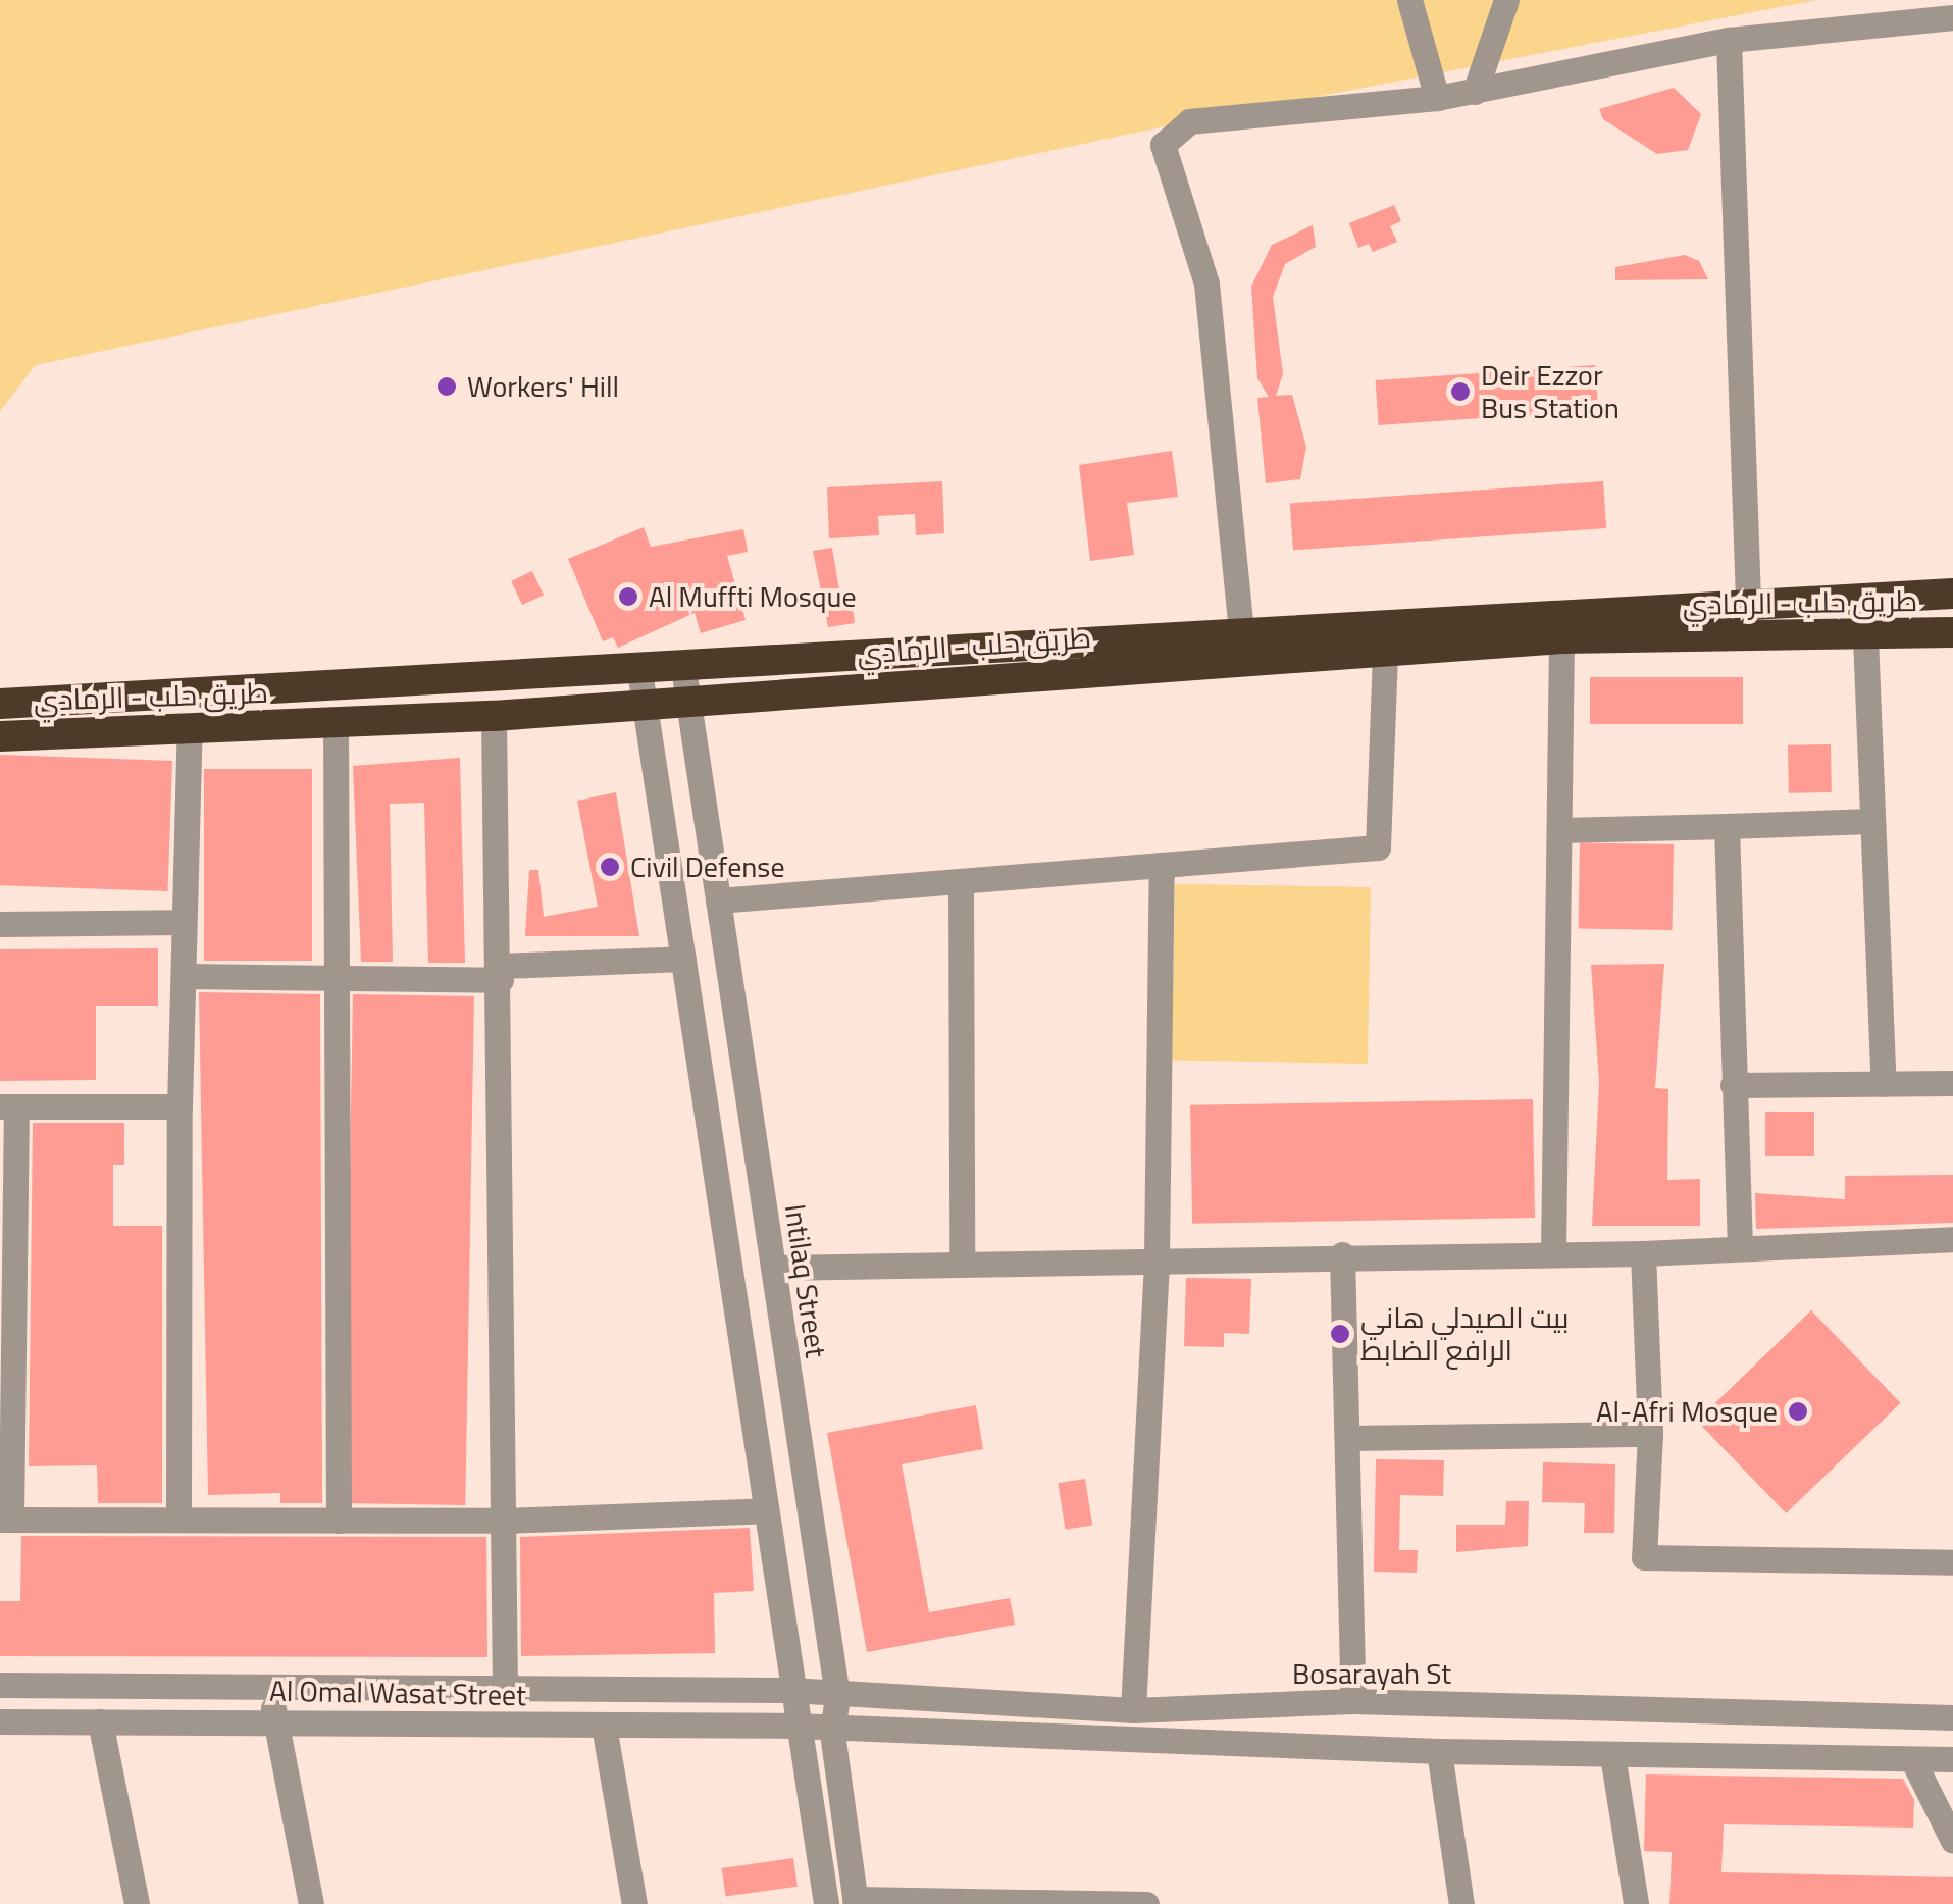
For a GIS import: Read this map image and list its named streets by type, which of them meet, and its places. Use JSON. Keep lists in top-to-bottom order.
{
  "streets": {
    "highway": ["طريق حلب - الرمادي"],
    "street": ["Intilaq Street", "Bosarayah St", "Al Omal Wasat Street"]
  },
  "crossings": [
    ["طريق حلب - الرمادي", "Intilaq Street"],
    ["Intilaq Street", "Bosarayah St"],
    ["Bosarayah St", "Al Omal Wasat Street"]
  ],
  "places": [
    "Workers' Hill",
    "Deir Ezzor Bus Station",
    "Al Muffti Mosque",
    "Civil Defense",
    "بيت الصيدلي هاني الرافع الضابط",
    "Al-Afri Mosque"
  ]
}
